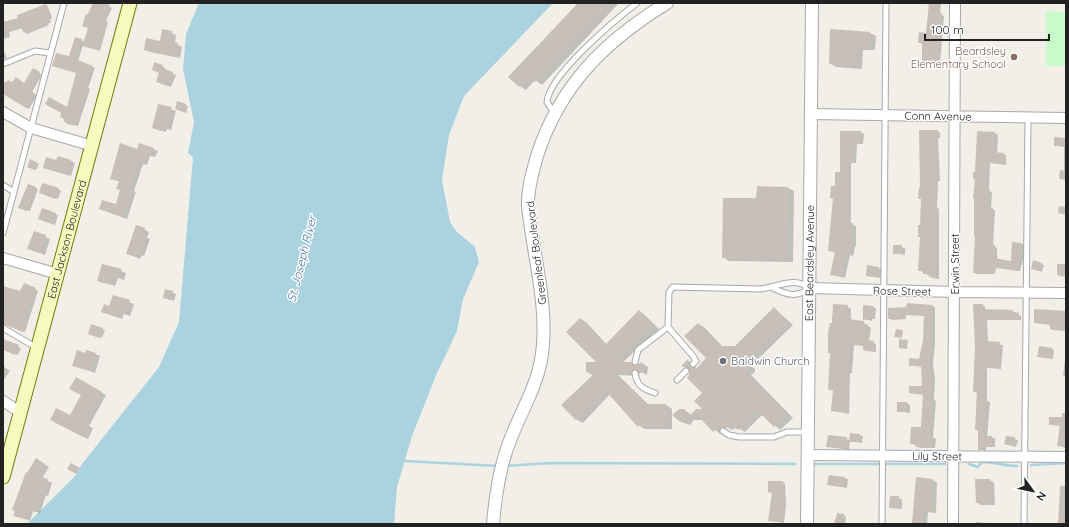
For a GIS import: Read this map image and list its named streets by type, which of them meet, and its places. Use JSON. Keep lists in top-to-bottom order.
{
  "streets": {
    "main road": ["East Jackson Boulevard"],
    "street": [
      "Conn Avenue",
      "Greenleaf Boulevard",
      "East Beardsley Avenue",
      "Erwin Street",
      "Rose Street",
      "Lily Street"
    ]
  },
  "crossings": [
    ["Conn Avenue", "East Beardsley Avenue"],
    ["Conn Avenue", "Erwin Street"],
    ["East Beardsley Avenue", "Rose Street"],
    ["East Beardsley Avenue", "Lily Street"],
    ["Erwin Street", "Rose Street"],
    ["Erwin Street", "Lily Street"]
  ],
  "water": ["St. Joseph River"],
  "places": ["Beardsley Elementary School", "Baldwin Church"],
  "scale_bar": "100 m",
  "north": "bottom right"
}
